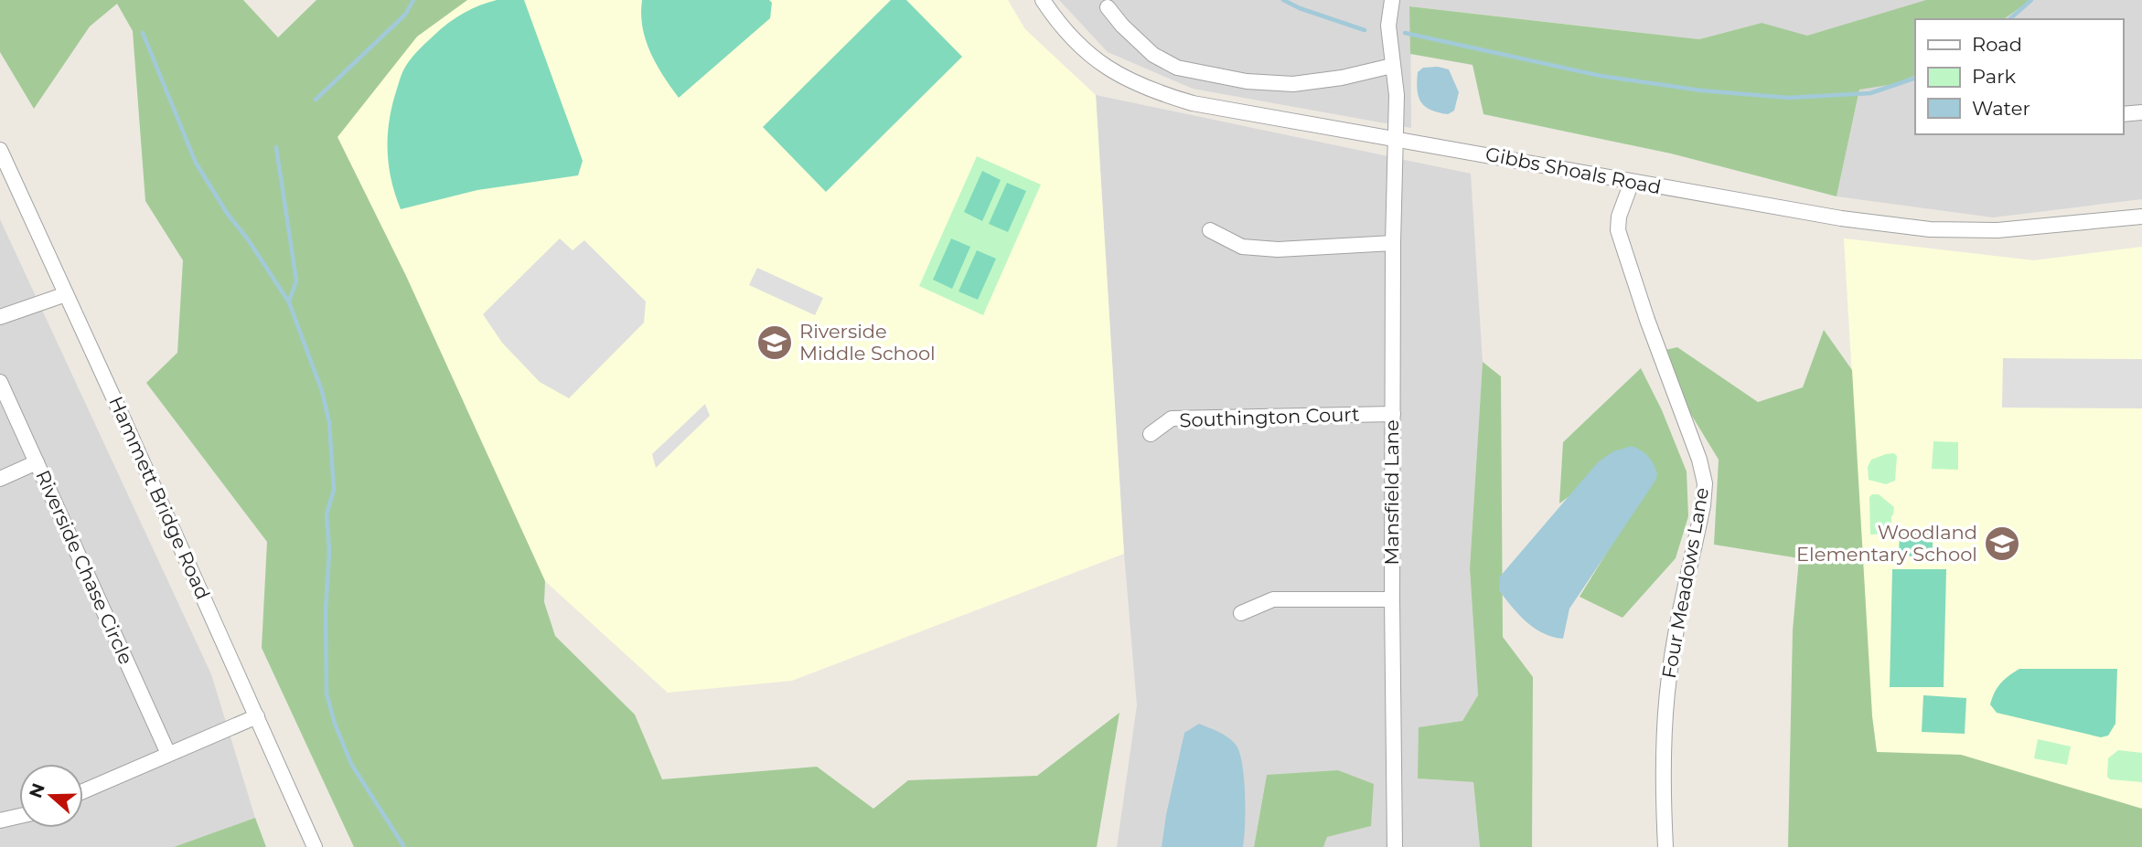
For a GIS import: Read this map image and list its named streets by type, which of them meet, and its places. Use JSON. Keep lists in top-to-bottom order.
{
  "streets": {
    "street": [
      "Gibbs Shoals Road",
      "Southington Court",
      "Mansfield Lane",
      "Hammett Bridge Road",
      "Riverside Chase Circle",
      "Four Meadows Lane"
    ]
  },
  "crossings": [
    ["Gibbs Shoals Road", "Mansfield Lane"],
    ["Gibbs Shoals Road", "Four Meadows Lane"],
    ["Southington Court", "Mansfield Lane"]
  ],
  "places": {
    "school or university": ["Riverside Middle School", "Woodland Elementary School"]
  },
  "legend": ["Road", "Park", "Water"],
  "north": "left"
}
